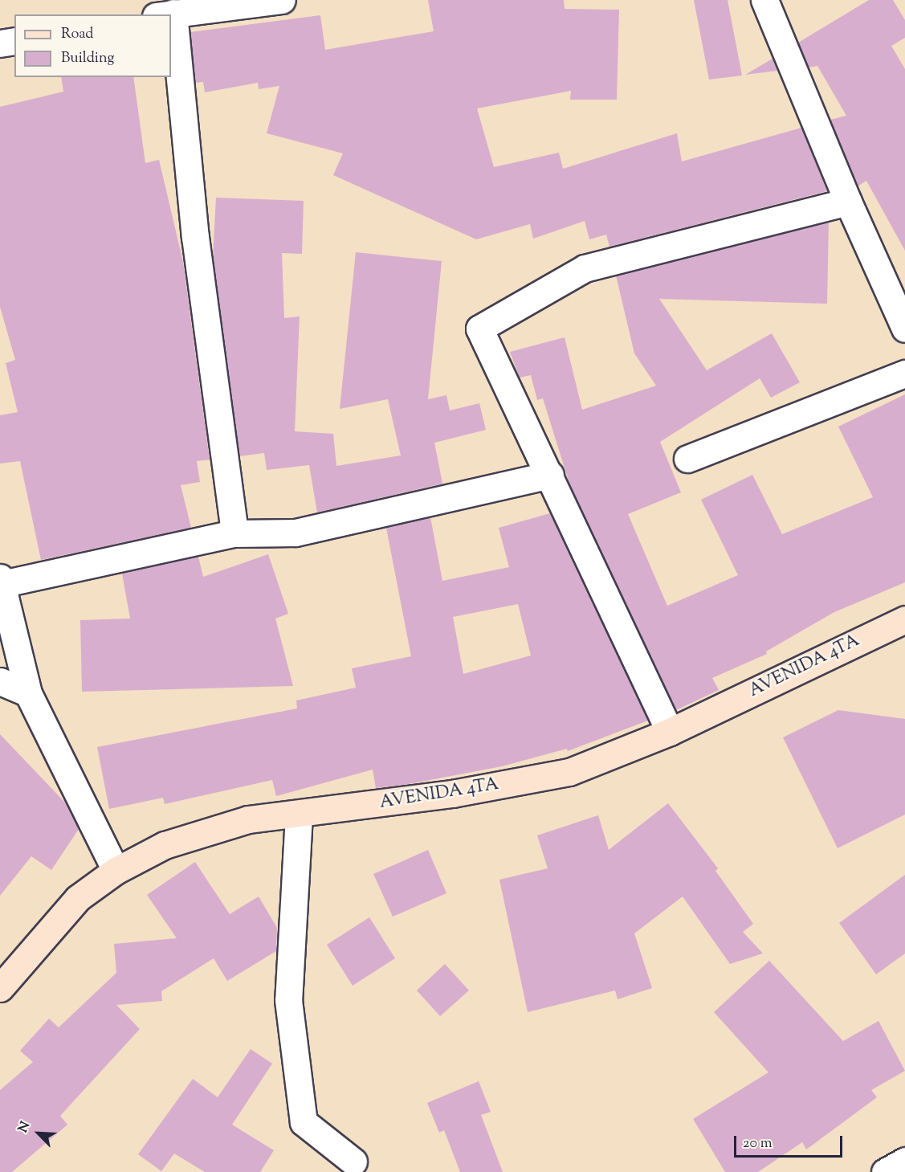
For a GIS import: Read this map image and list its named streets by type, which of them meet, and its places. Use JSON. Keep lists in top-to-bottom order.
{
  "streets": {
    "street": ["AVENIDA 4TA"]
  },
  "legend": ["Road", "Building"],
  "scale_bar": "20 m",
  "north": "top left"
}
